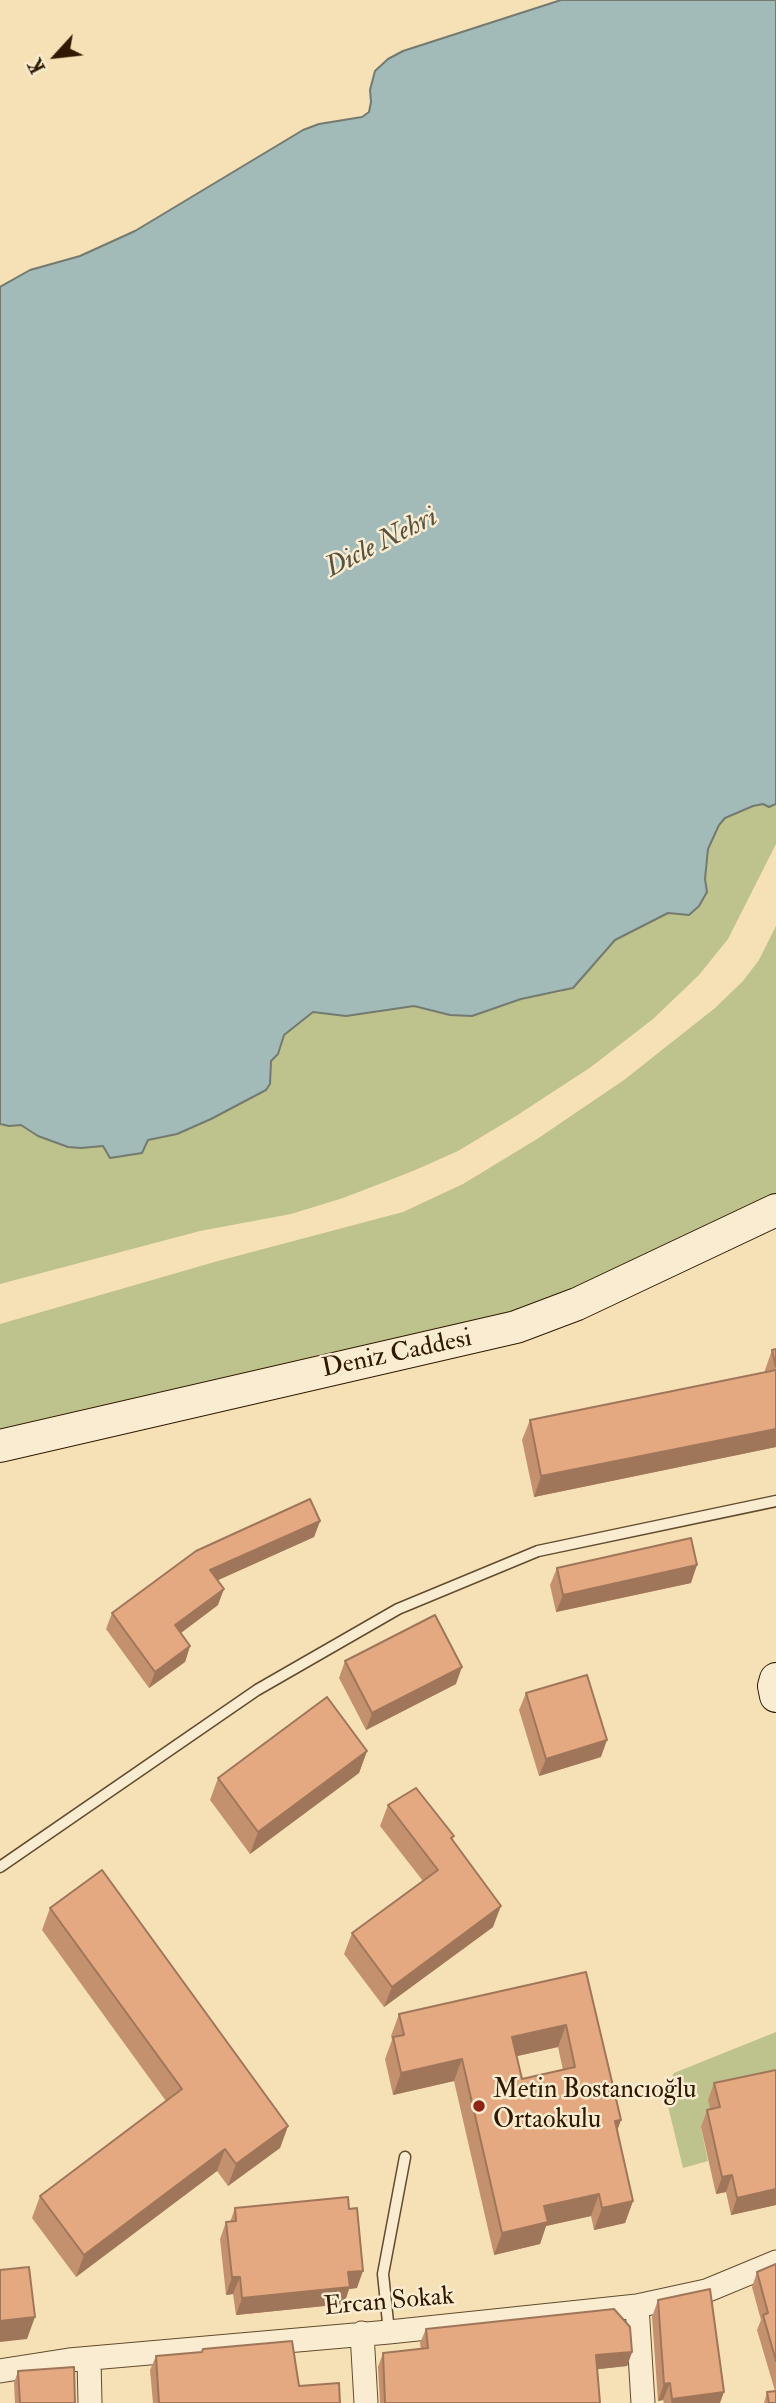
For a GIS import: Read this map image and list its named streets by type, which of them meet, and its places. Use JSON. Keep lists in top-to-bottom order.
{
  "streets": {
    "street": ["Deniz Caddesi", "Ercan Sokak"]
  },
  "water": ["Dicle Nehri"],
  "places": ["Metin Bostancıoğlu Ortaokulu"],
  "north": "bottom left"
}
